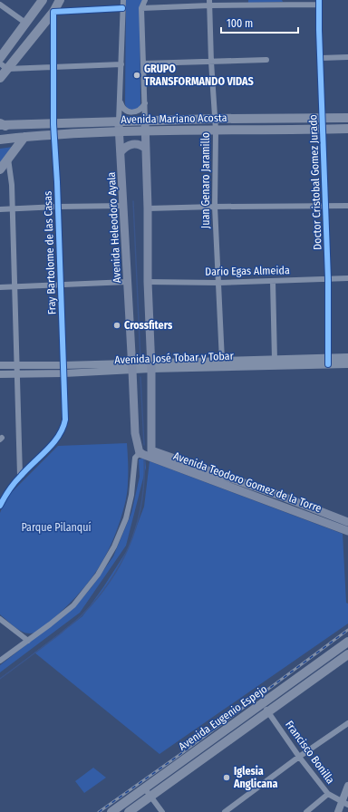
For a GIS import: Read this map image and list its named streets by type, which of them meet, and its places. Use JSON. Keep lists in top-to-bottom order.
{
  "streets": {
    "main road": [
      "Avenida Mariano Acosta",
      "Avenida Heleodoro Ayala",
      "Avenida Teodoro Gomez de la Torre",
      "Avenida Eugenio Espejo"
    ],
    "street": [
      "Juan Genaro Jaramillo",
      "Doctor Cristobal Gomez Jurado",
      "Fray Bartolome de las Casas",
      "Dario Egas Almeida",
      "Avenida José Tobar y Tobar",
      "Francisco Bonilla"
    ]
  },
  "crossings": [
    ["Avenida Mariano Acosta", "Juan Genaro Jaramillo"],
    ["Avenida Mariano Acosta", "Doctor Cristobal Gomez Jurado"],
    ["Avenida Mariano Acosta", "Avenida Heleodoro Ayala"],
    ["Avenida Mariano Acosta", "Fray Bartolome de las Casas"],
    ["Juan Genaro Jaramillo", "Dario Egas Almeida"],
    ["Juan Genaro Jaramillo", "Avenida José Tobar y Tobar"],
    ["Doctor Cristobal Gomez Jurado", "Dario Egas Almeida"],
    ["Doctor Cristobal Gomez Jurado", "Avenida José Tobar y Tobar"],
    ["Avenida Heleodoro Ayala", "Avenida José Tobar y Tobar"],
    ["Avenida Heleodoro Ayala", "Avenida Teodoro Gomez de la Torre"],
    ["Fray Bartolome de las Casas", "Avenida José Tobar y Tobar"],
    ["Avenida Eugenio Espejo", "Francisco Bonilla"]
  ],
  "parks": ["Parque Pilanquí"],
  "places": ["GRUPO TRANSFORMANDO VIDAS", "Crossfiters", "Iglesia Anglicana"],
  "scale_bar": "100 m"
}
